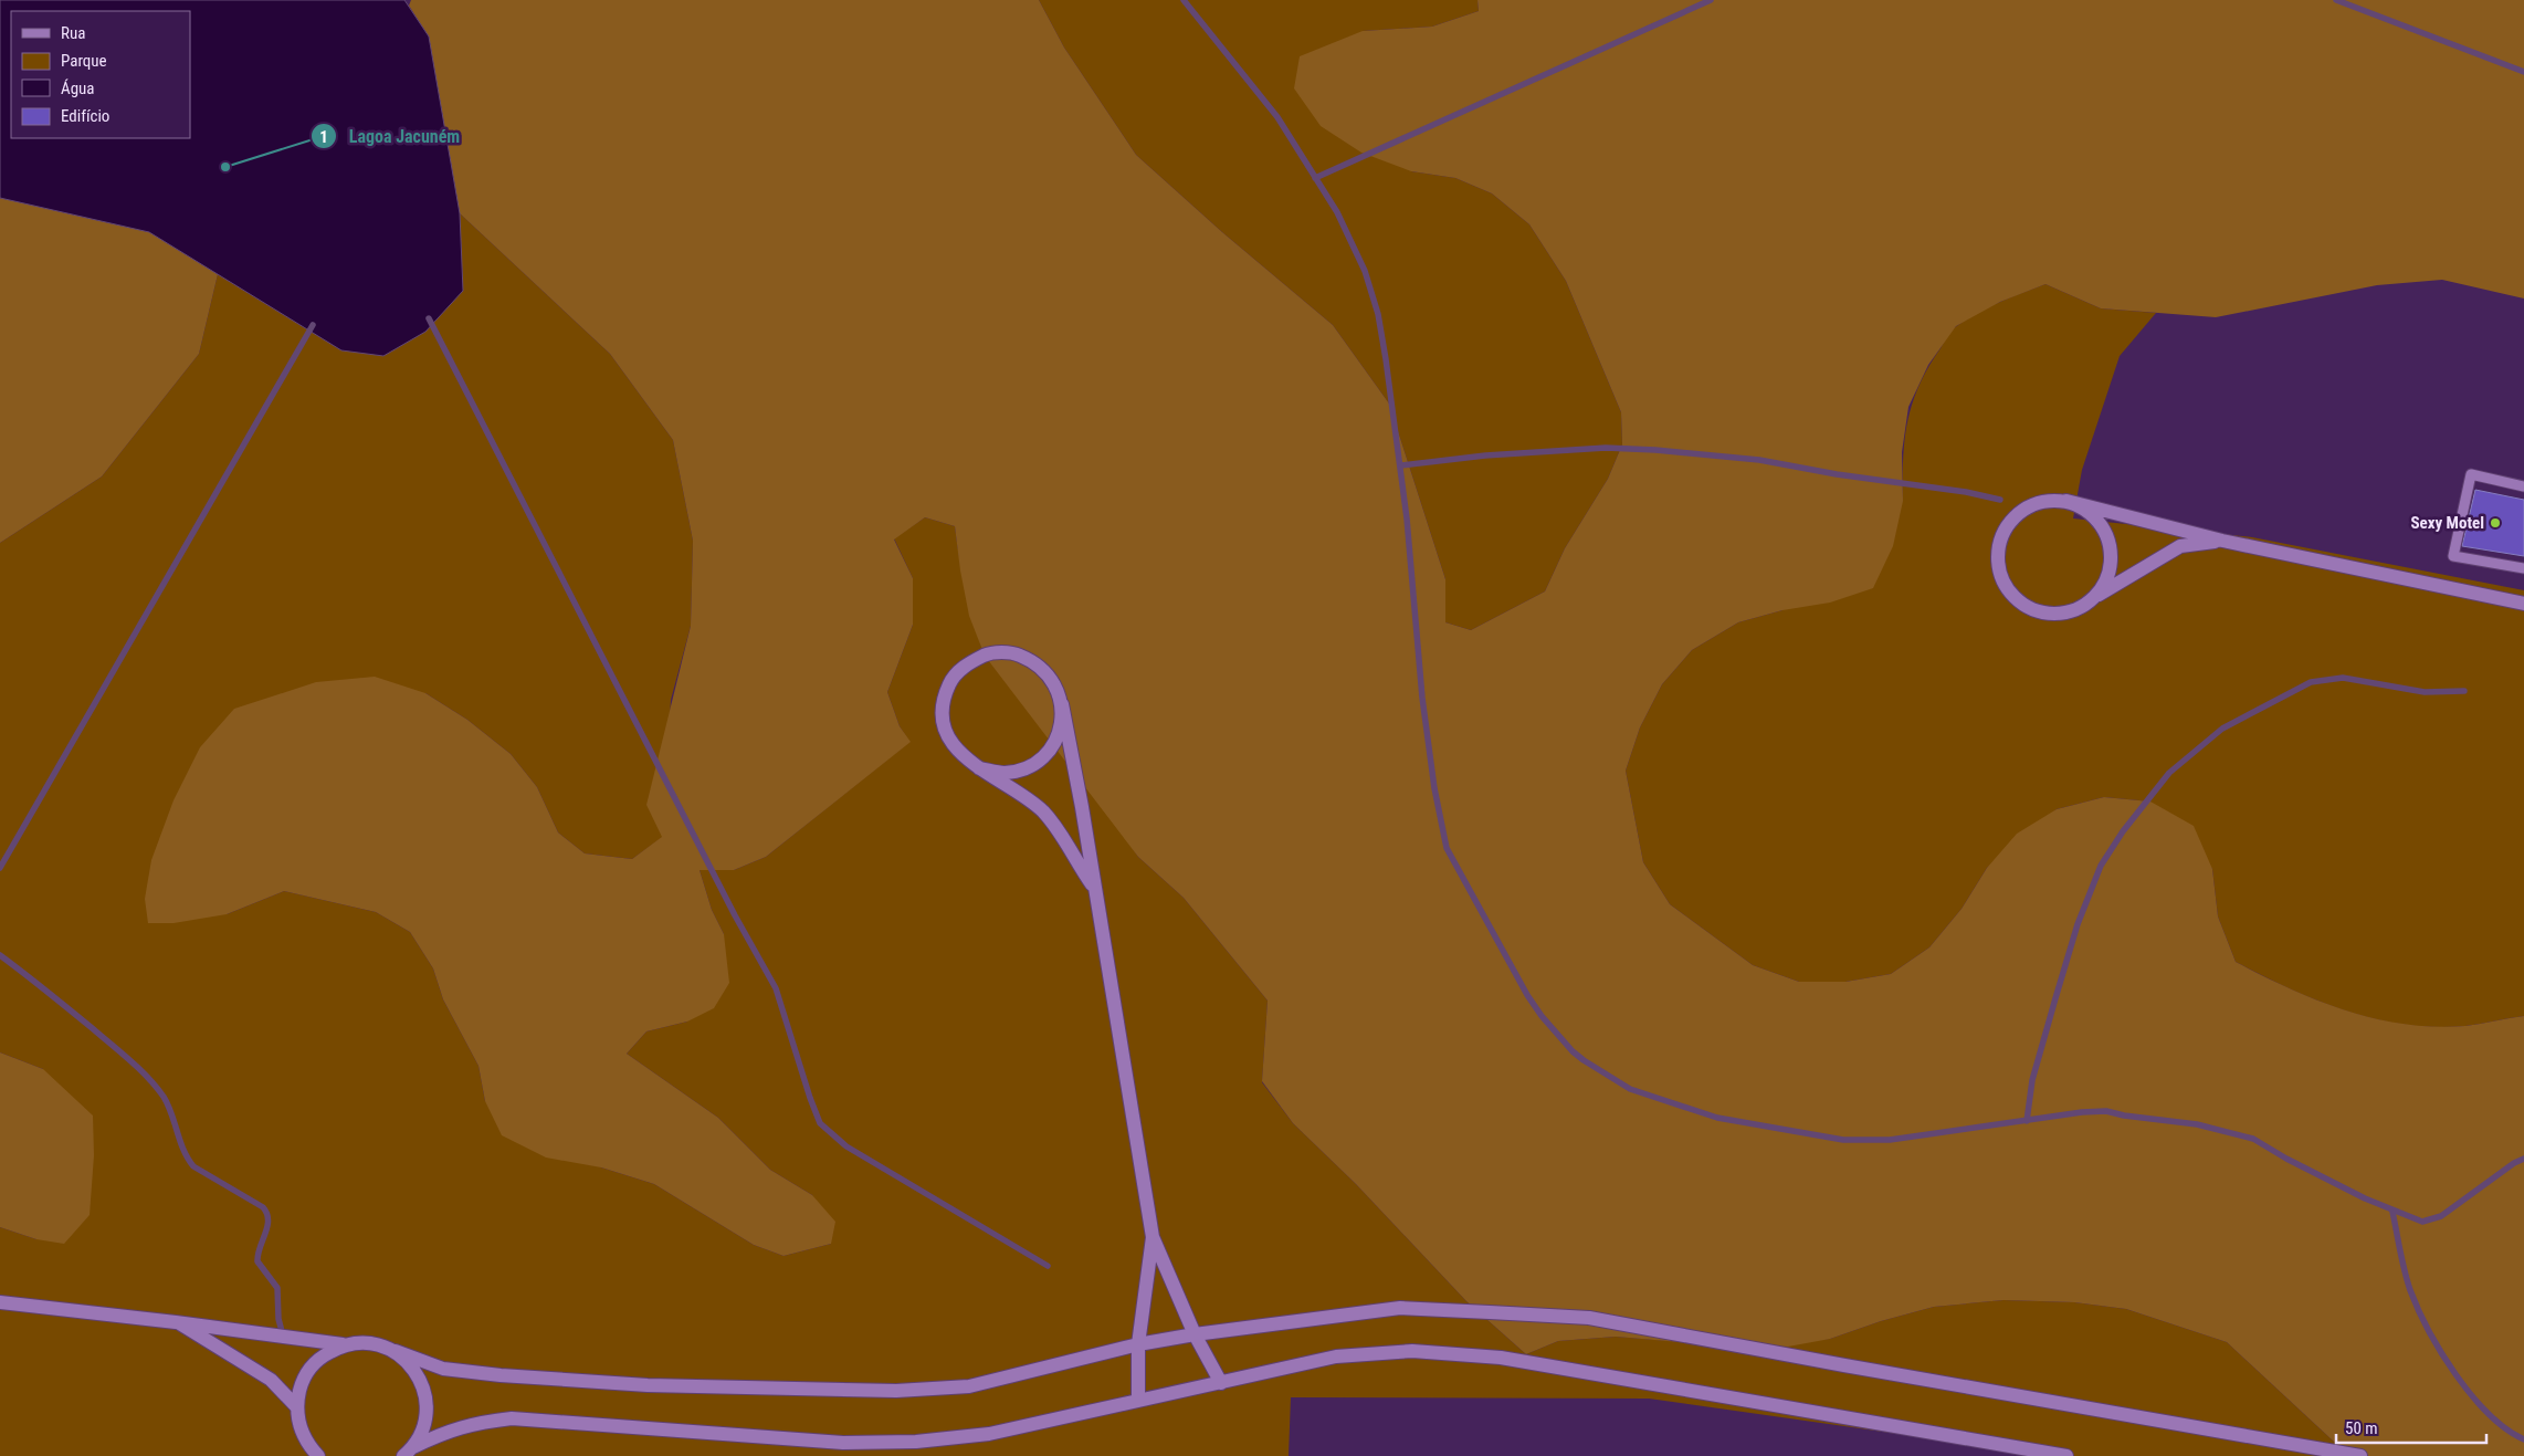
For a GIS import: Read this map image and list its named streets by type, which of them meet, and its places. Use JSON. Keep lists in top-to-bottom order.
{
  "places": ["Lagoa Jacuném", "Sexy Motel"],
  "legend": [
    "Rua",
    "Parque",
    "Água",
    "Edifício"
  ],
  "scale_bar": "50 m"
}
